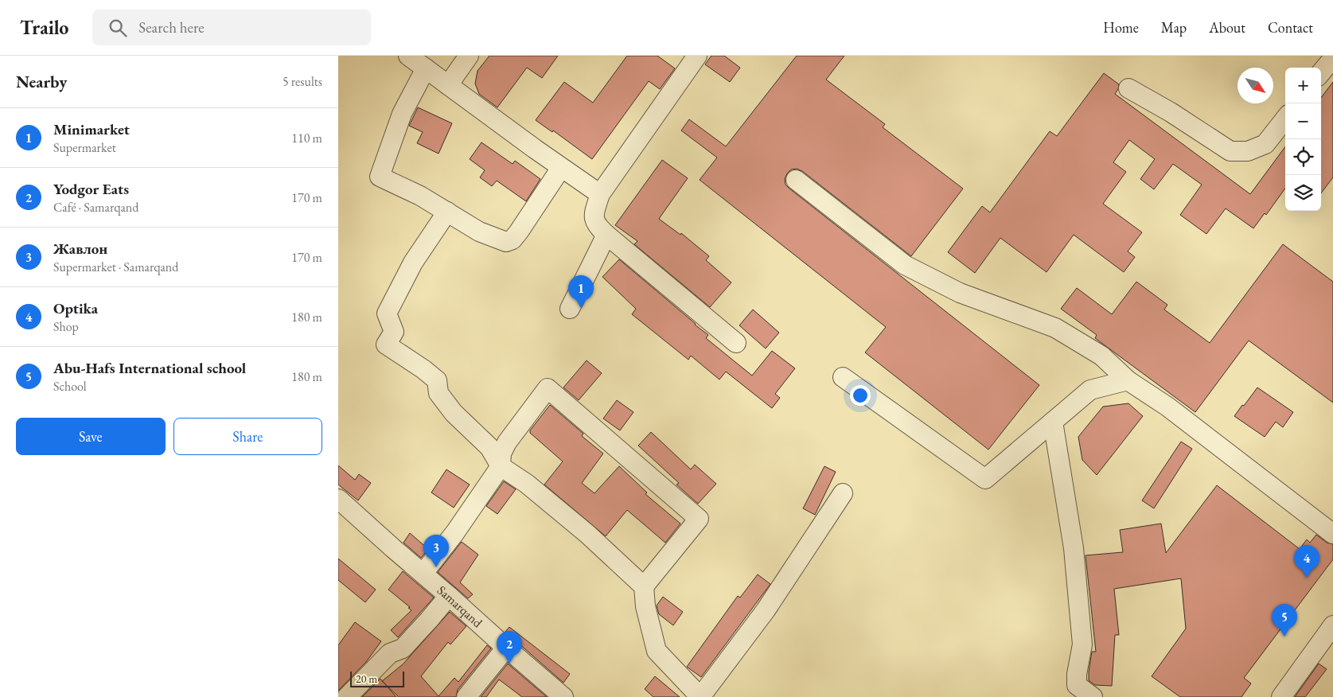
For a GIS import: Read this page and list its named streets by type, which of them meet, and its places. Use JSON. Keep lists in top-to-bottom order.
{
  "streets": {
    "street": ["Samarqand"]
  },
  "scale_bar": "20 m",
  "north": "bottom right",
  "page": {
    "header": "Trailo",
    "search": "Search here",
    "nav": [
      "Home",
      "Map",
      "About",
      "Contact"
    ],
    "heading": ["Nearby", "5 results"],
    "map_buttons": ["+", "−"],
    "list": [
      {
        "mark": "1",
        "name": "Minimarket",
        "note": "Supermarket",
        "value": "110 m"
      },
      {
        "mark": "2",
        "name": "Yodgor Eats",
        "note": "Café · Samarqand",
        "value": "170 m"
      },
      {
        "mark": "3",
        "name": "Жавлон",
        "note": "Supermarket · Samarqand",
        "value": "170 m"
      },
      {
        "mark": "4",
        "name": "Optika",
        "note": "Shop",
        "value": "180 m"
      },
      {
        "mark": "5",
        "name": "Abu-Hafs International school",
        "note": "School",
        "value": "180 m"
      }
    ],
    "pins": [
      "1",
      "3",
      "4",
      "5",
      "2"
    ],
    "buttons": ["Save", "Share"],
    "scale": "20 m"
  }
}
